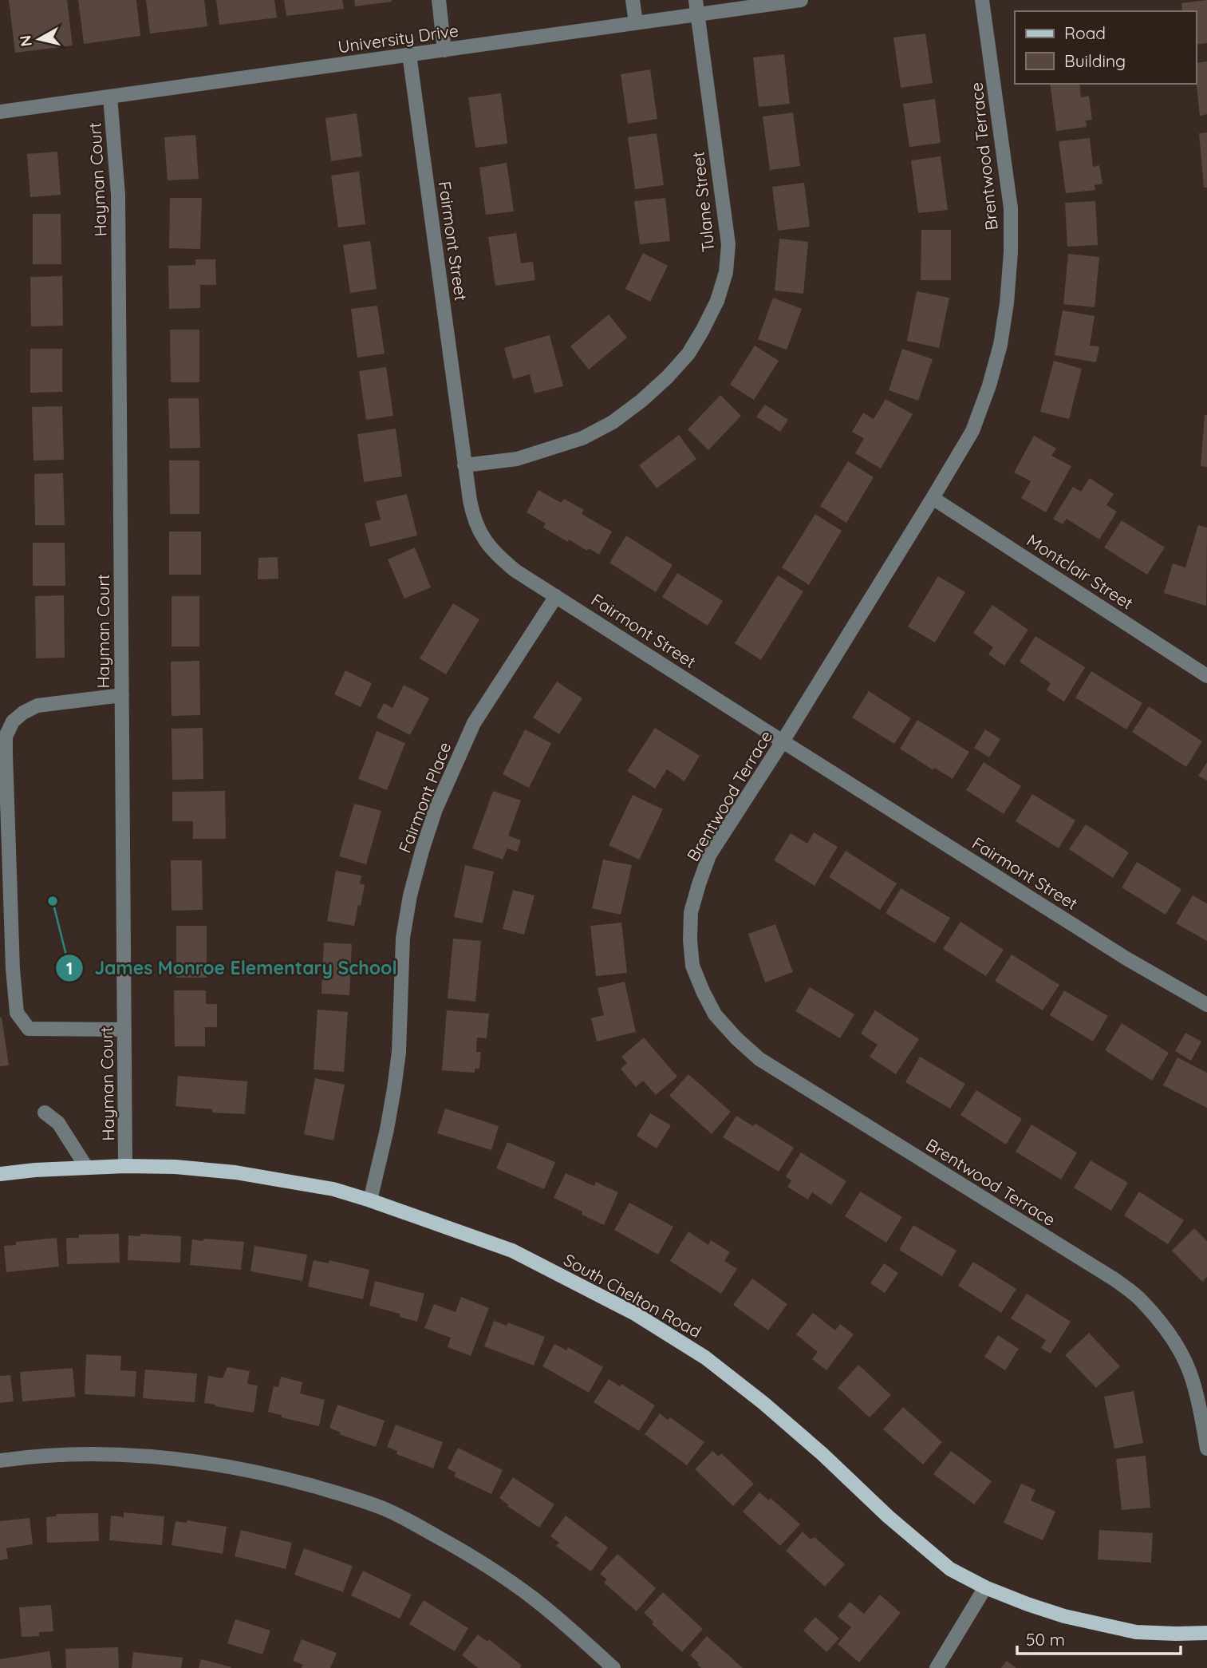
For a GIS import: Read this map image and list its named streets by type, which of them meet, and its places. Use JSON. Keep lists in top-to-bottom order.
{
  "streets": {
    "main road": ["South Chelton Road"],
    "street": [
      "University Drive",
      "Brentwood Terrace",
      "Hayman Court",
      "Tulane Street",
      "Fairmont Street",
      "Montclair Street",
      "Fairmont Place"
    ]
  },
  "crossings": [
    ["University Drive", "Hayman Court"],
    ["University Drive", "Tulane Street"],
    ["University Drive", "Fairmont Street"],
    ["Brentwood Terrace", "Fairmont Street"],
    ["Brentwood Terrace", "Montclair Street"],
    ["Hayman Court", "South Chelton Road"],
    ["Tulane Street", "Fairmont Street"],
    ["Fairmont Street", "Fairmont Place"],
    ["Fairmont Place", "South Chelton Road"]
  ],
  "places": ["James Monroe Elementary School"],
  "legend": ["Road", "Building"],
  "scale_bar": "50 m",
  "north": "left"
}
